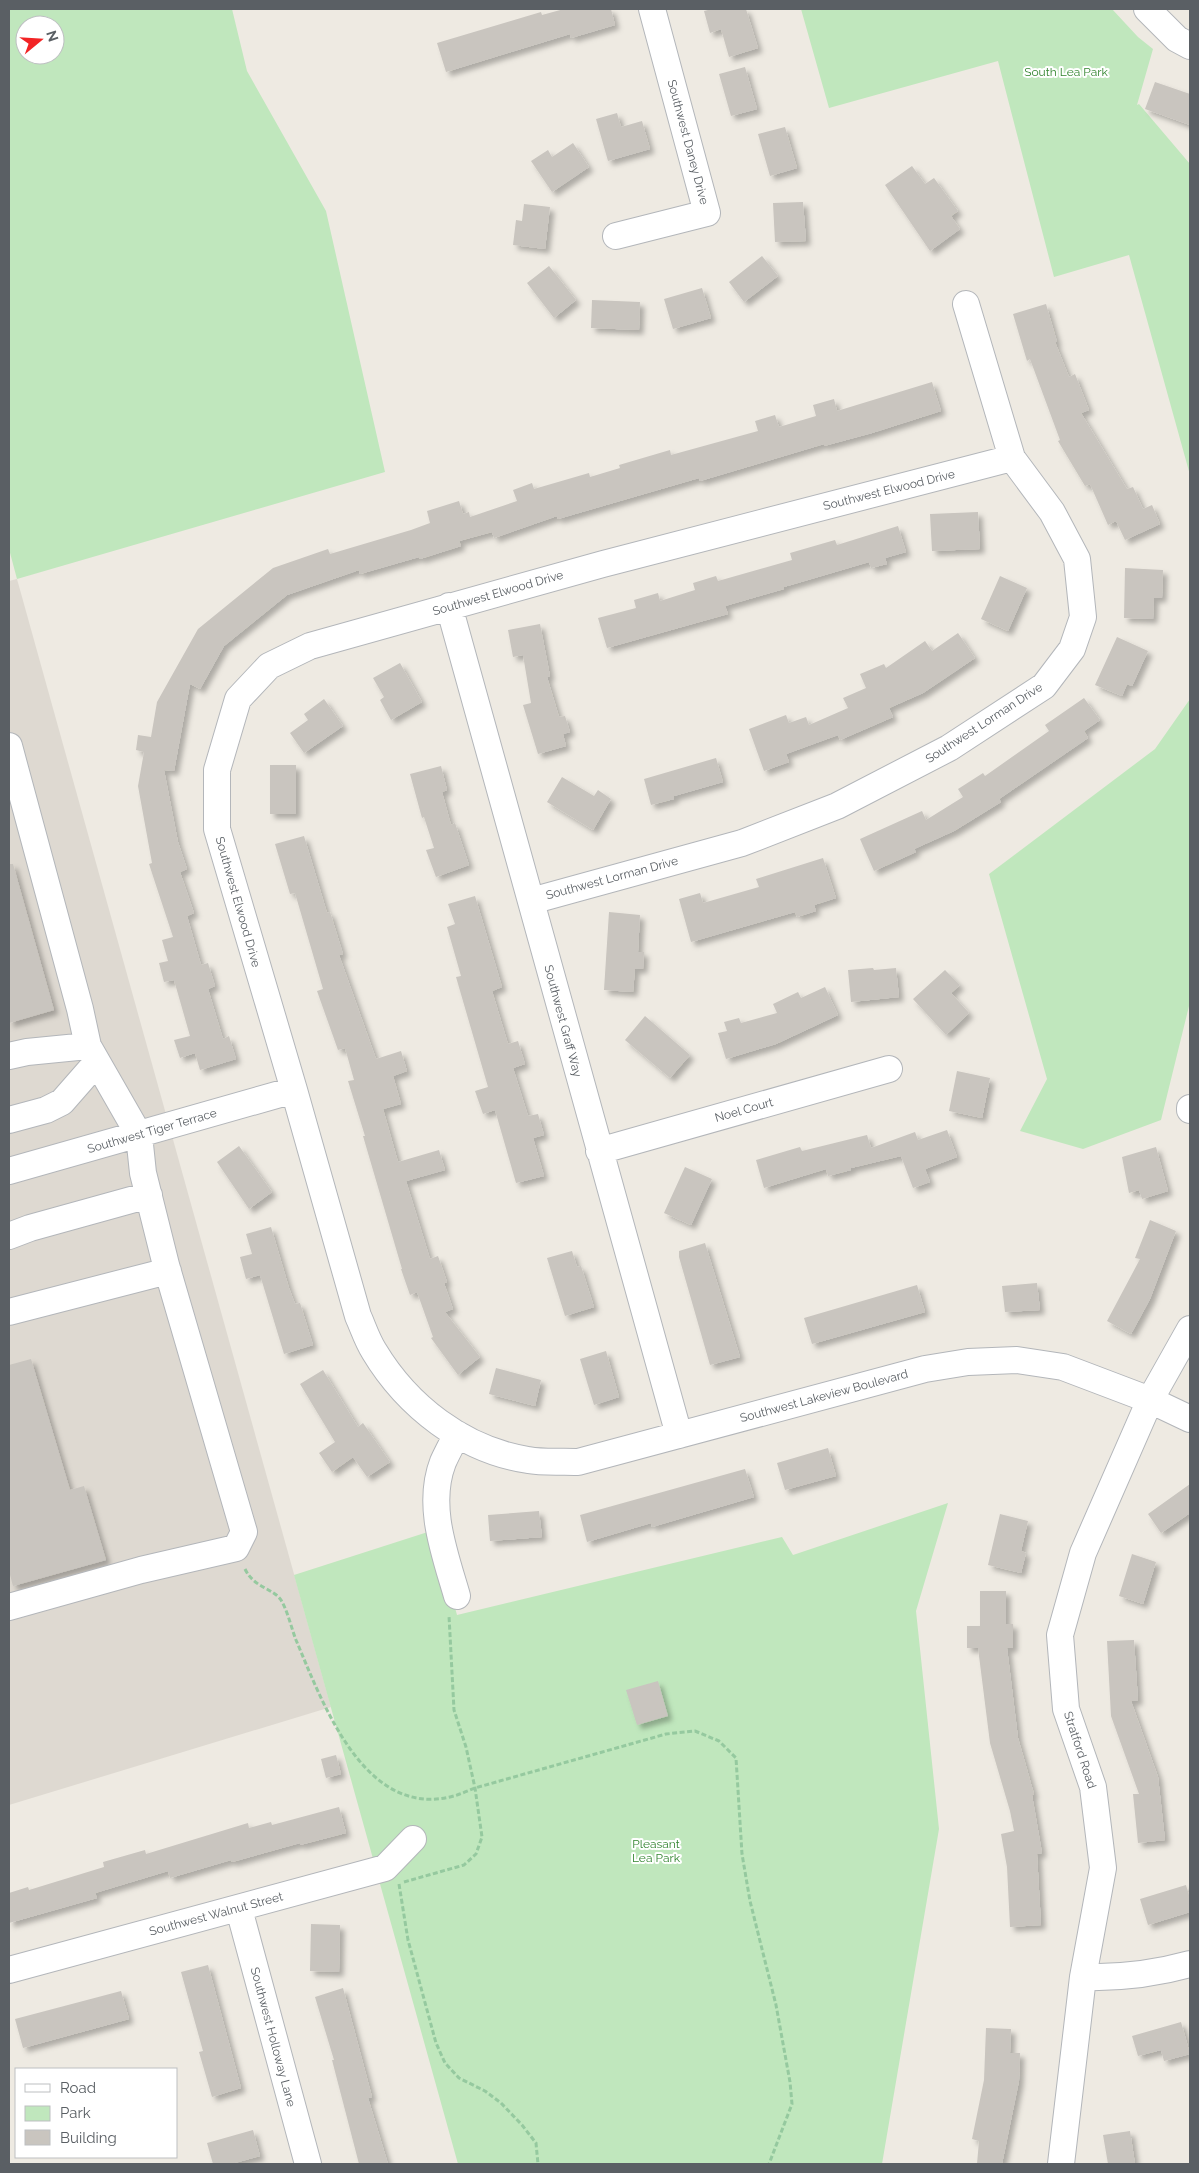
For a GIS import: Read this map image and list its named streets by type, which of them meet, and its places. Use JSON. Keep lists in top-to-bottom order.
{
  "streets": {
    "street": [
      "Southwest Daney Drive",
      "Southwest Elwood Drive",
      "Southwest Lorman Drive",
      "Southwest Graff Way",
      "Noel Court",
      "Southwest Tiger Terrace",
      "Southwest Lakeview Boulevard",
      "Stratford Road",
      "Southwest Walnut Street",
      "Southwest Holloway Lane"
    ]
  },
  "crossings": [
    ["Southwest Elwood Drive", "Southwest Lorman Drive"],
    ["Southwest Elwood Drive", "Southwest Graff Way"],
    ["Southwest Elwood Drive", "Southwest Tiger Terrace"],
    ["Southwest Elwood Drive", "Southwest Lakeview Boulevard"],
    ["Southwest Lorman Drive", "Southwest Graff Way"],
    ["Southwest Graff Way", "Noel Court"],
    ["Southwest Graff Way", "Southwest Lakeview Boulevard"],
    ["Southwest Lakeview Boulevard", "Stratford Road"],
    ["Southwest Walnut Street", "Southwest Holloway Lane"]
  ],
  "parks": ["South Lea Park", "Pleasant Lea Park"],
  "legend": ["Road", "Park", "Building"],
  "north": "right"
}
